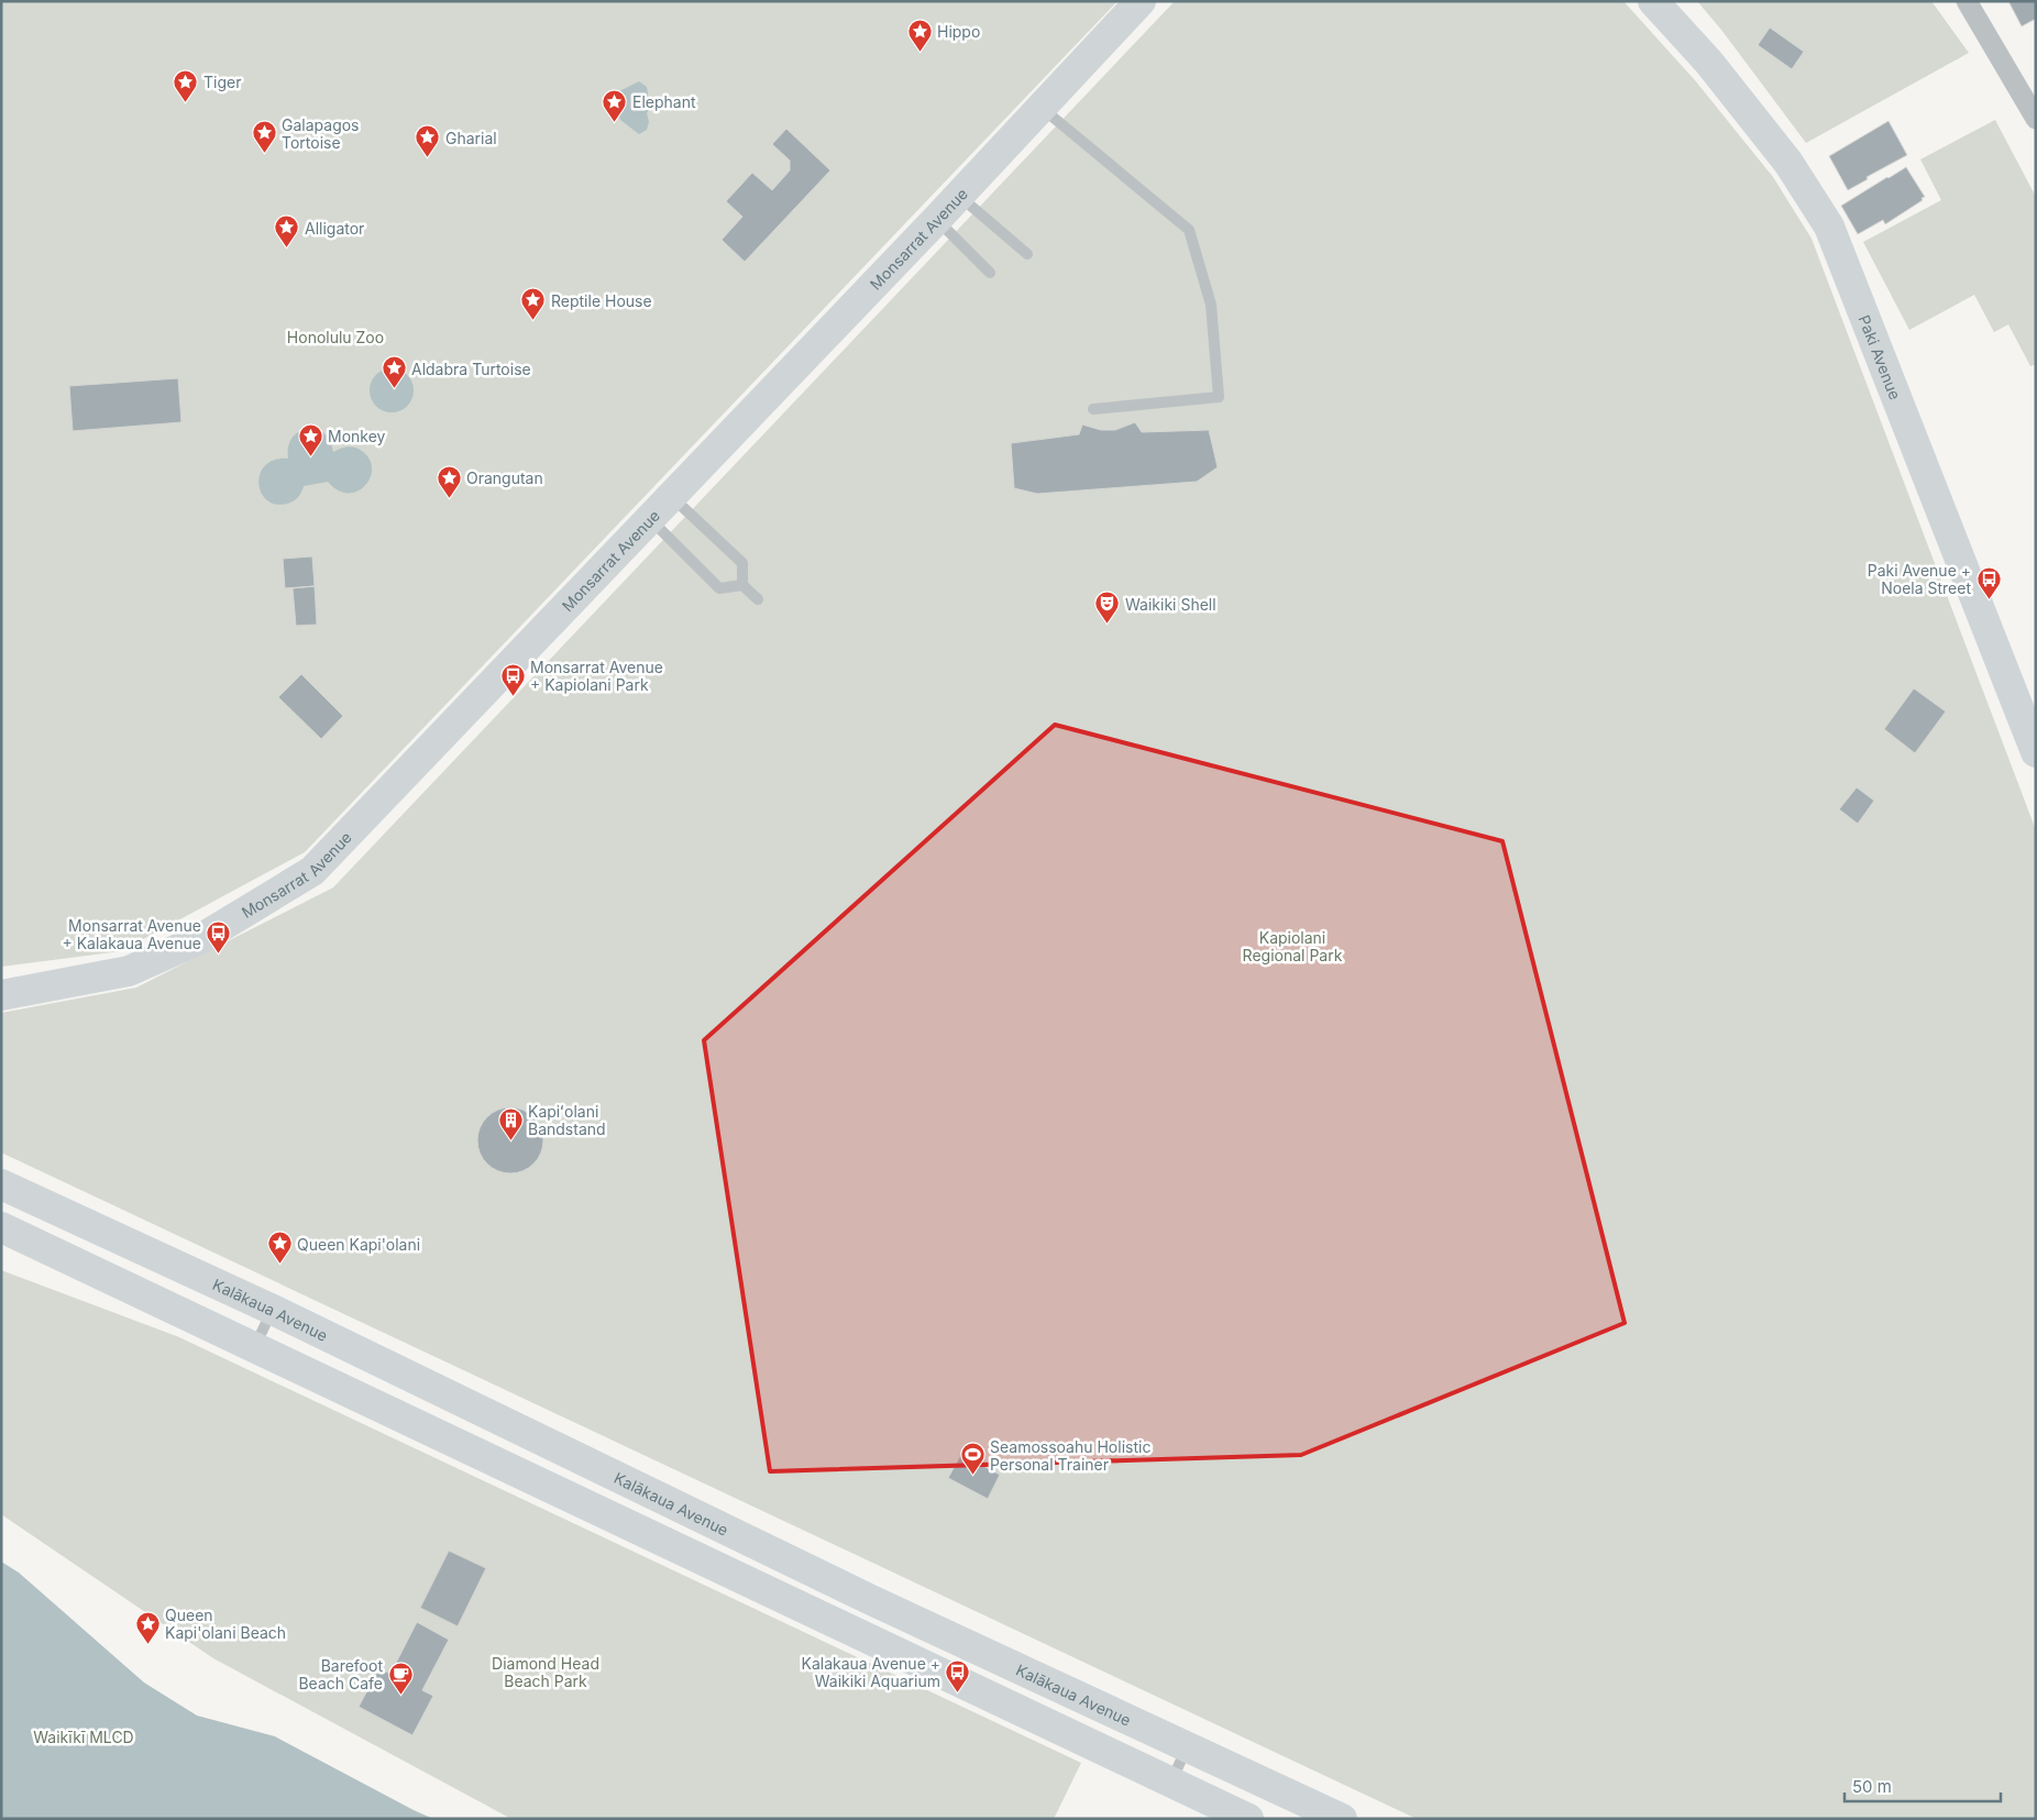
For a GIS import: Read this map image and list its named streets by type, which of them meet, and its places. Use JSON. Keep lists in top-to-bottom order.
{
  "streets": {
    "street": ["Monsarrat Avenue", "Paki Avenue", "Kalākaua Avenue"]
  },
  "parks": [
    "Honolulu Zoo",
    "Kapiolani Regional Park",
    "Diamond Head Beach Park",
    "Waikīkī MLCD"
  ],
  "places": {
    "place": [
      "Hippo",
      "Tiger",
      "Elephant",
      "Galapagos Tortoise",
      "Gharial",
      "Alligator",
      "Reptile House",
      "Aldabra Turtoise",
      "Monkey",
      "Orangutan",
      "Queen Kapi'olani",
      "Queen Kapi'olani Beach"
    ],
    "bus stop": [
      "Paki Avenue + Noela Street",
      "Monsarrat Avenue + Kapiolani Park",
      "Monsarrat Avenue + Kalakaua Avenue",
      "Kalakaua Avenue + Waikiki Aquarium"
    ],
    "theatre": ["Waikiki Shell"],
    "building": ["Kapiʻolani Bandstand"],
    "sports": ["Seamossoahu Holistic Personal Trainer"],
    "cafe": ["Barefoot Beach Cafe"]
  },
  "scale_bar": "50 m"
}
